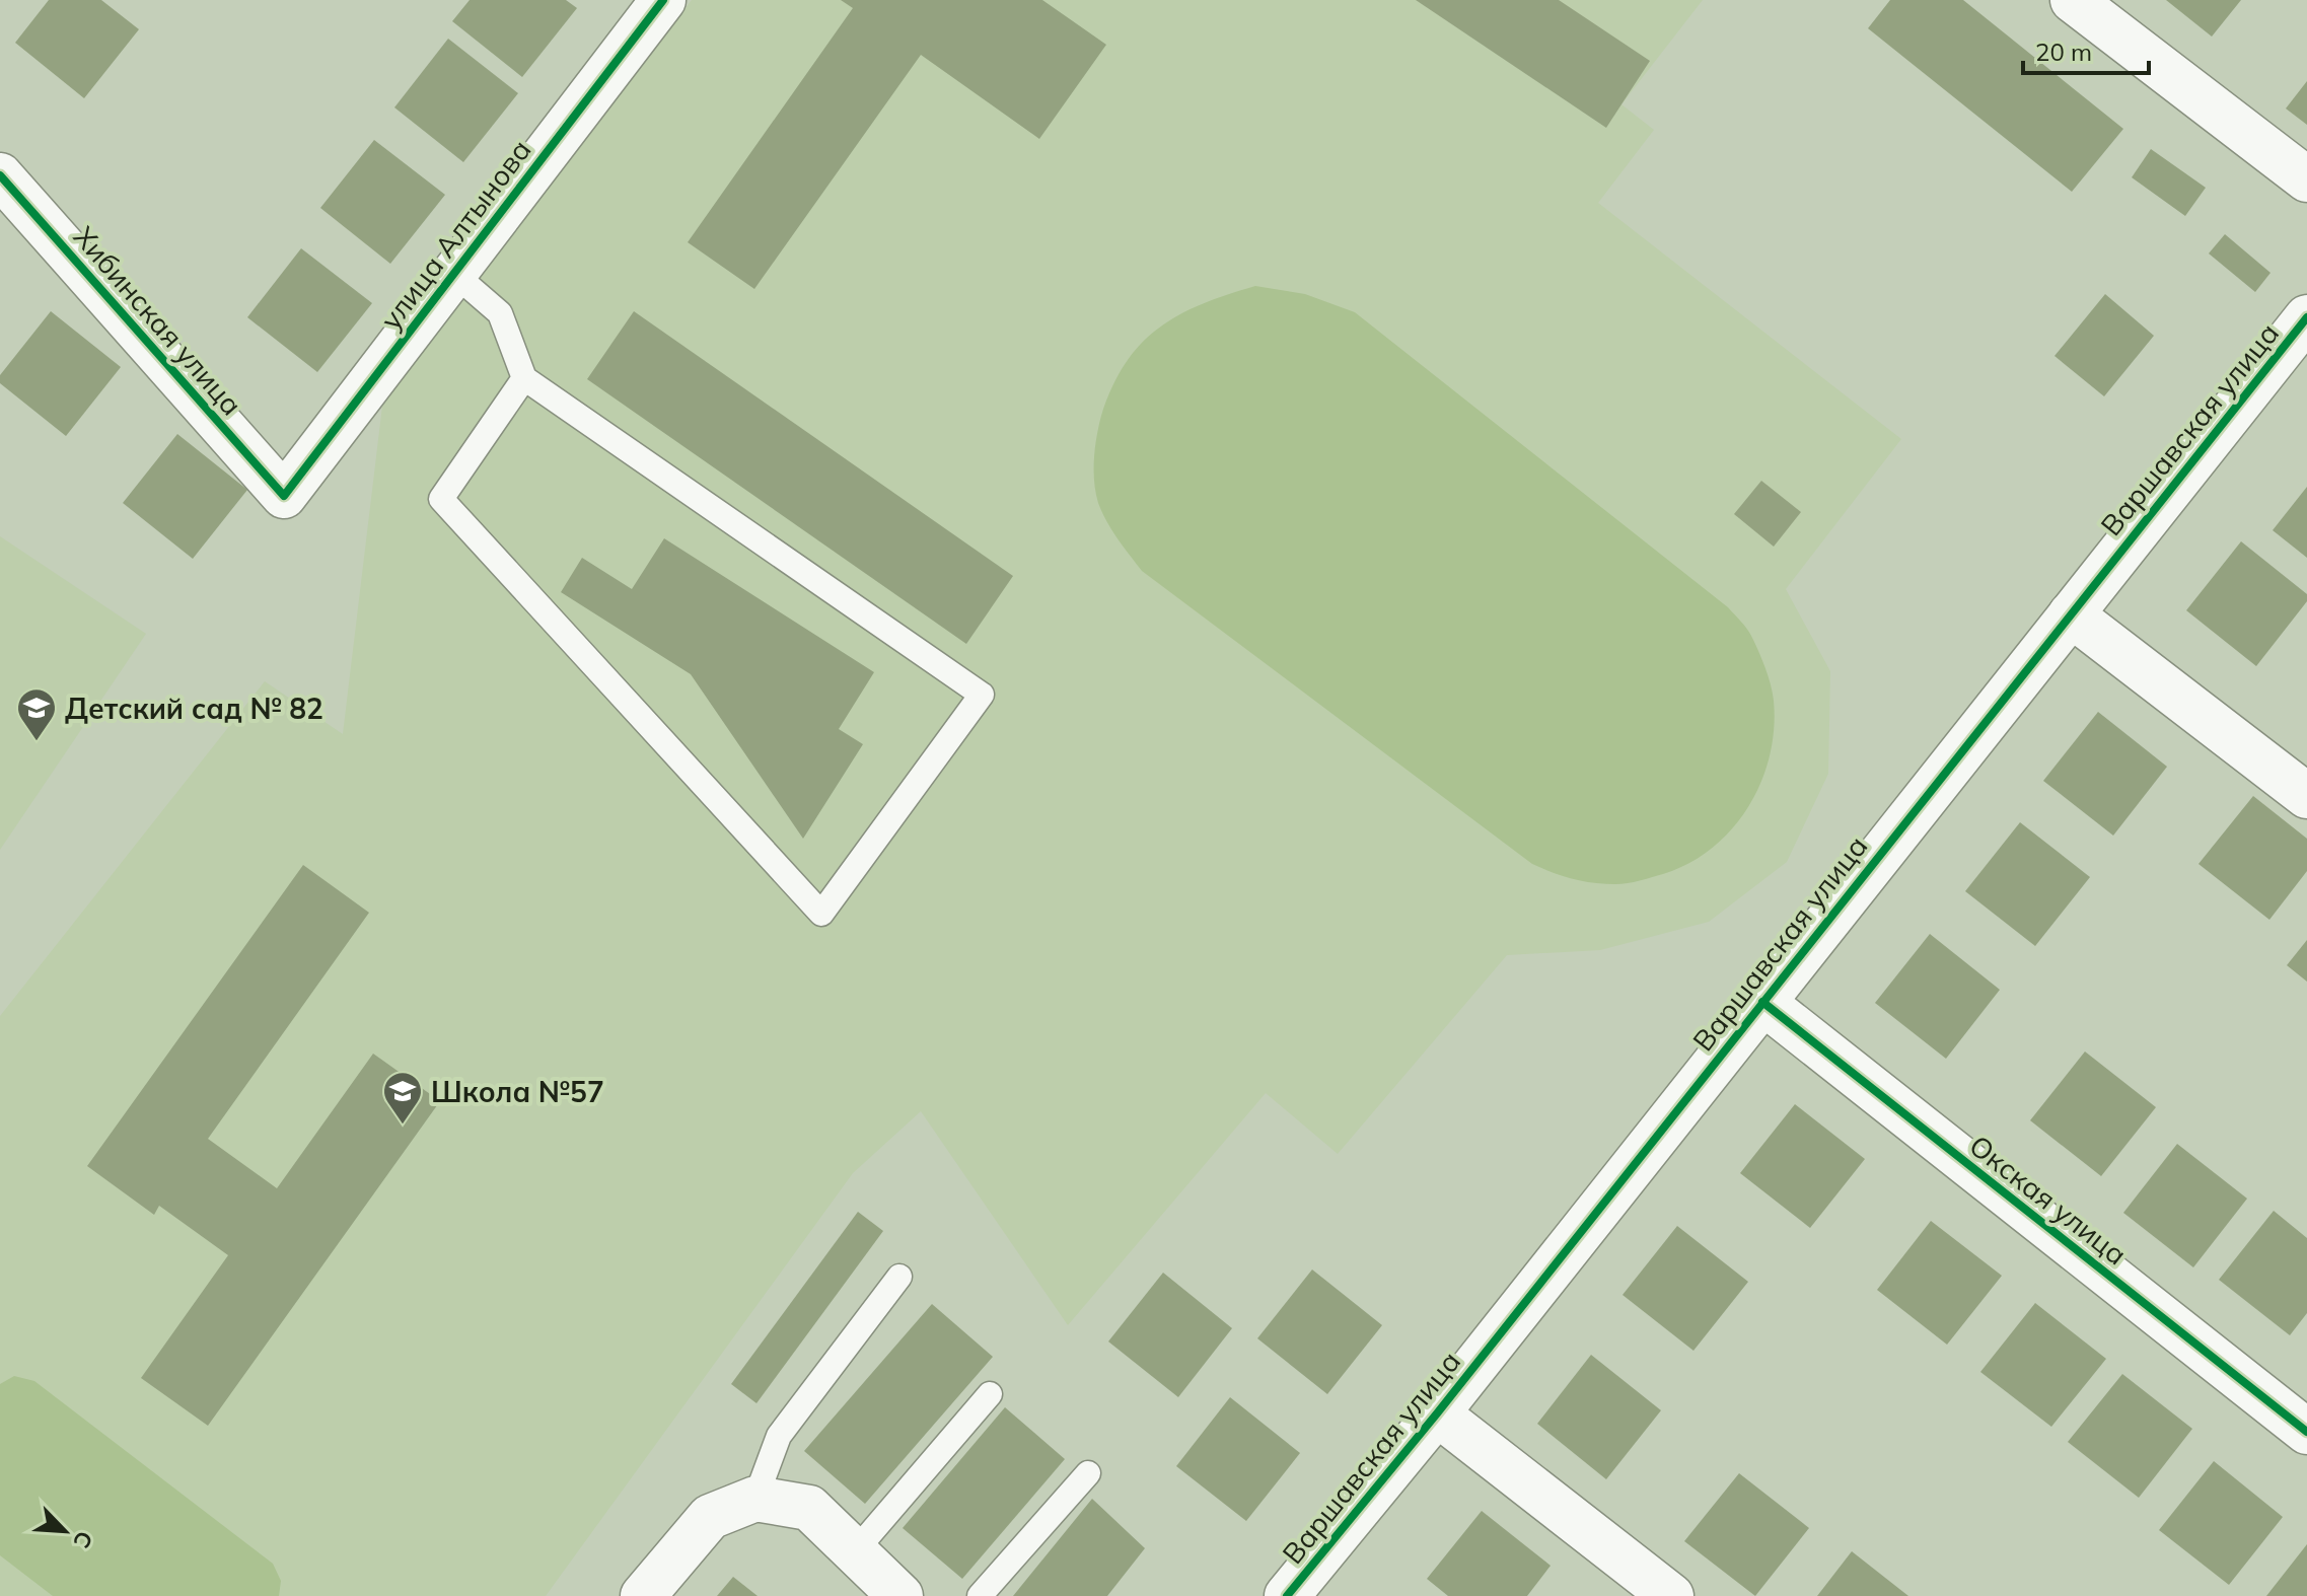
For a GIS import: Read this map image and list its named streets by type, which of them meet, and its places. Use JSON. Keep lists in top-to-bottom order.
{
  "streets": {
    "street": [
      "улица Алтынова",
      "Хибинская улица",
      "Варшавская улица",
      "Окская улица"
    ]
  },
  "crossings": [
    ["улица Алтынова", "Хибинская улица"],
    ["Варшавская улица", "Окская улица"]
  ],
  "places": {
    "school or university": ["Детский сад № 82", "Школа №57"]
  },
  "scale_bar": "20 m",
  "north": "bottom right"
}
